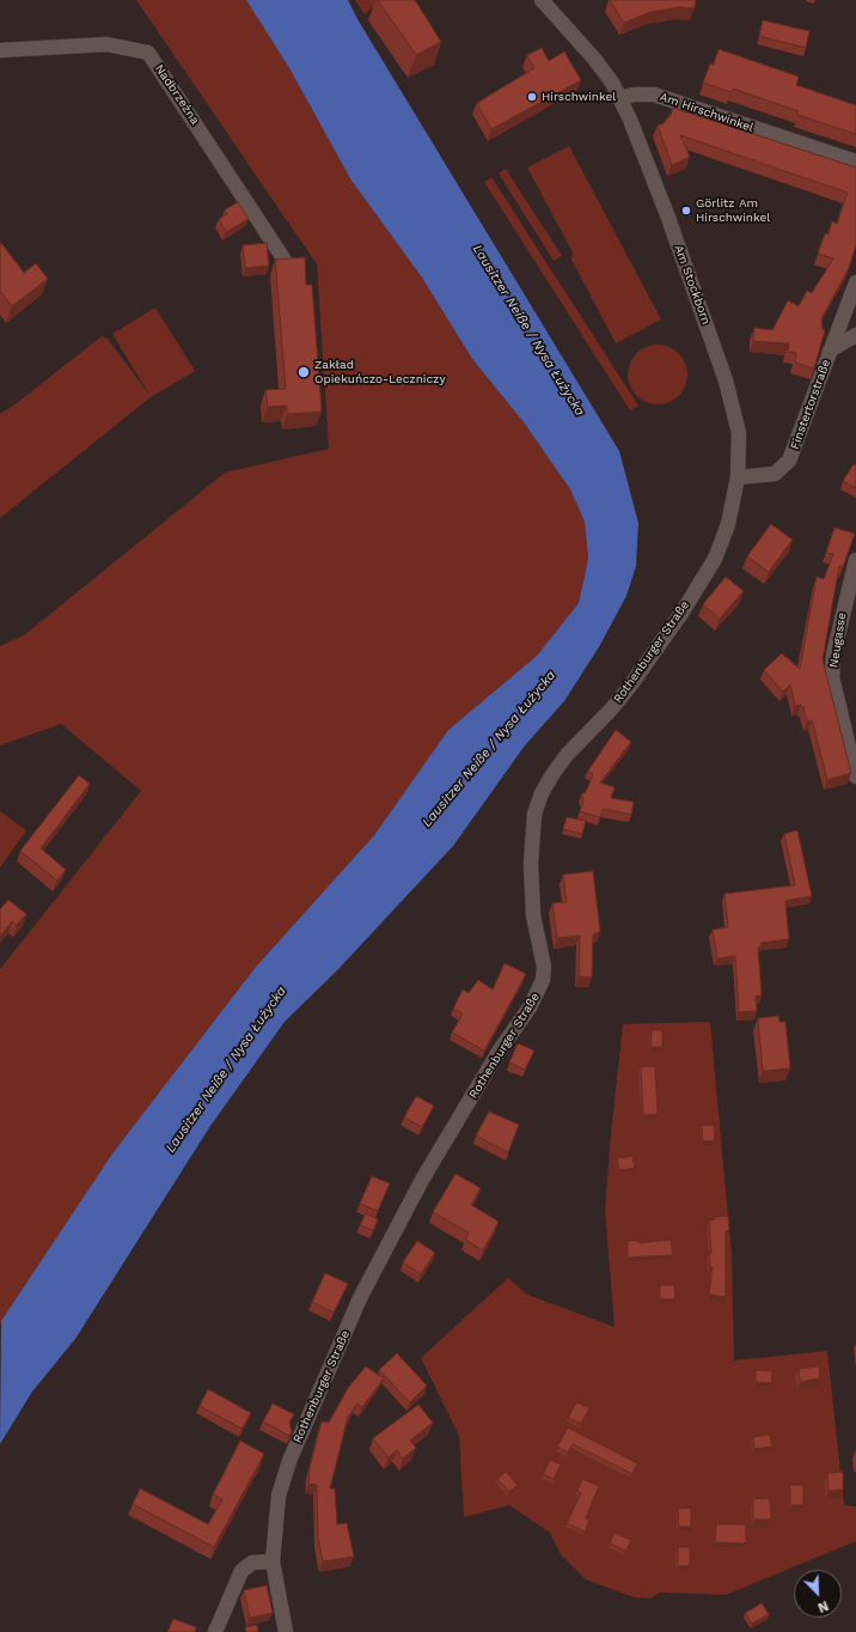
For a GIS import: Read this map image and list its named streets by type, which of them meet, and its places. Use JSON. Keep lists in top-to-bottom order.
{
  "streets": {
    "street": [
      "Nadbrzeżna",
      "Am Hirschwinkel",
      "Am Stockborn",
      "Finstertorstraße",
      "Neugasse",
      "Rothenburger Straße"
    ]
  },
  "crossings": [
    ["Am Hirschwinkel", "Am Stockborn"],
    ["Am Stockborn", "Finstertorstraße"],
    ["Am Stockborn", "Rothenburger Straße"],
    ["Finstertorstraße", "Rothenburger Straße"]
  ],
  "water": ["Lausitzer Neiße / Nysa Łużycka"],
  "places": ["Hirschwinkel", "Görlitz Am Hirschwinkel", "Zakład Opiekuńczo-Leczniczy"],
  "north": "bottom right"
}
